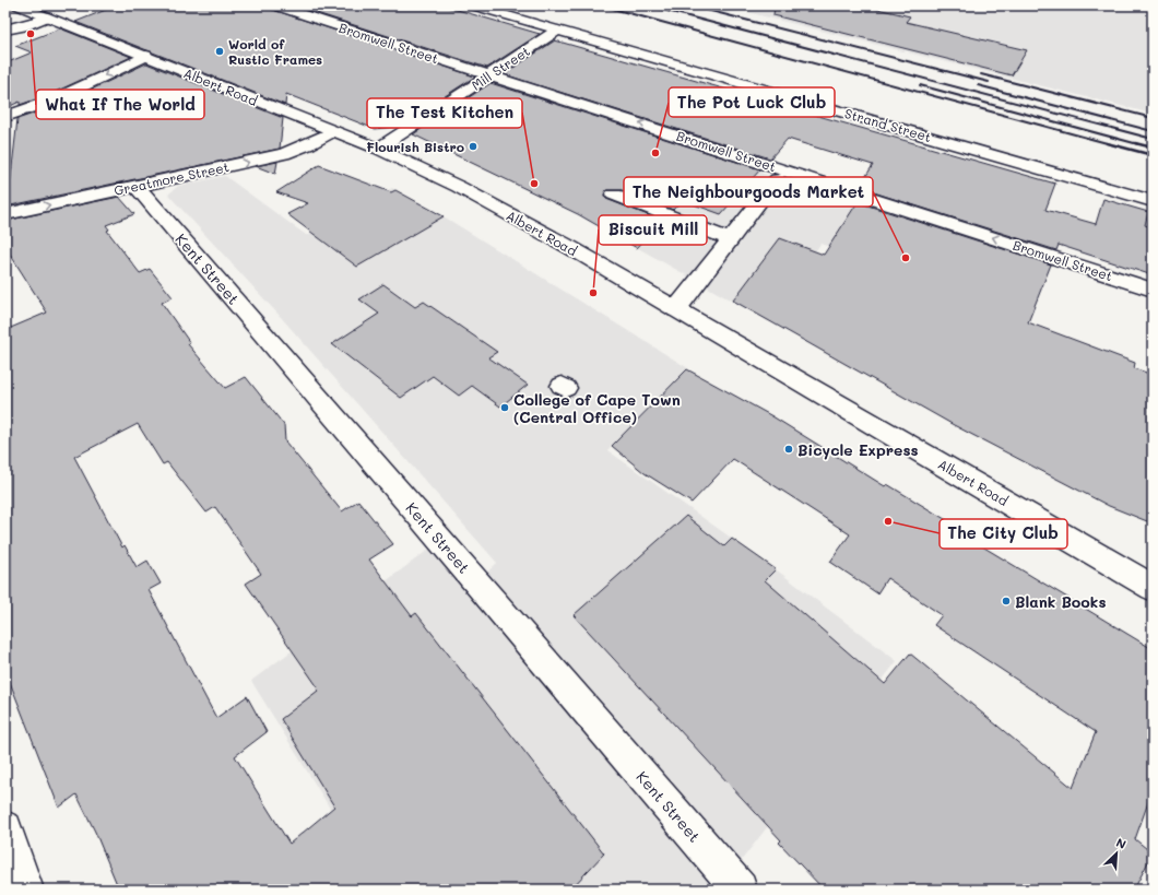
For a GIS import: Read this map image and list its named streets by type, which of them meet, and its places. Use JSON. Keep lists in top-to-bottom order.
{
  "streets": {
    "street": [
      "Bromwell Street",
      "Mill Street",
      "Albert Road",
      "Strand Street",
      "Greatmore Street",
      "Kent Street"
    ]
  },
  "crossings": [
    ["Bromwell Street", "Mill Street"],
    ["Mill Street", "Albert Road"],
    ["Mill Street", "Strand Street"],
    ["Albert Road", "Greatmore Street"],
    ["Greatmore Street", "Kent Street"]
  ],
  "one_way": ["Bromwell Street"],
  "places": [
    "What If The World",
    "World of Rustic Frames",
    "Flourish Bistro",
    "The Pot Luck Club",
    "The Test Kitchen",
    "The Neighbourgoods Market",
    "Biscuit Mill",
    "College of Cape Town (Central Office)",
    "Bicycle Express",
    "The City Club",
    "Blank Books"
  ],
  "north": "top right"
}
